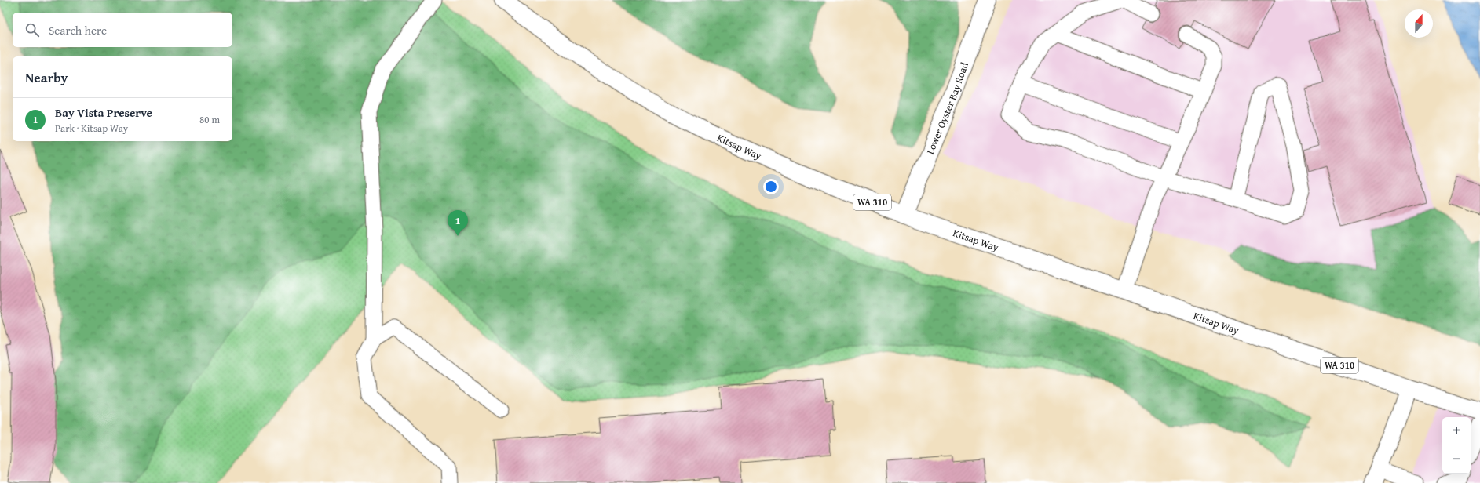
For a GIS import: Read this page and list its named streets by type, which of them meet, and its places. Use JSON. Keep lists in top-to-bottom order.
{
  "streets": {
    "main road": ["Lower Oyster Bay Road", "Kitsap Way", "WA 310"]
  },
  "crossings": [
    ["Lower Oyster Bay Road", "Kitsap Way"]
  ],
  "north": "top",
  "page": {
    "search": "Search here",
    "heading": "Nearby",
    "list": [
      {
        "mark": "1",
        "name": "Bay Vista Preserve",
        "note": "Park · Kitsap Way",
        "value": "80 m"
      }
    ],
    "pins": "1",
    "map_buttons": ["+", "−"]
  }
}
